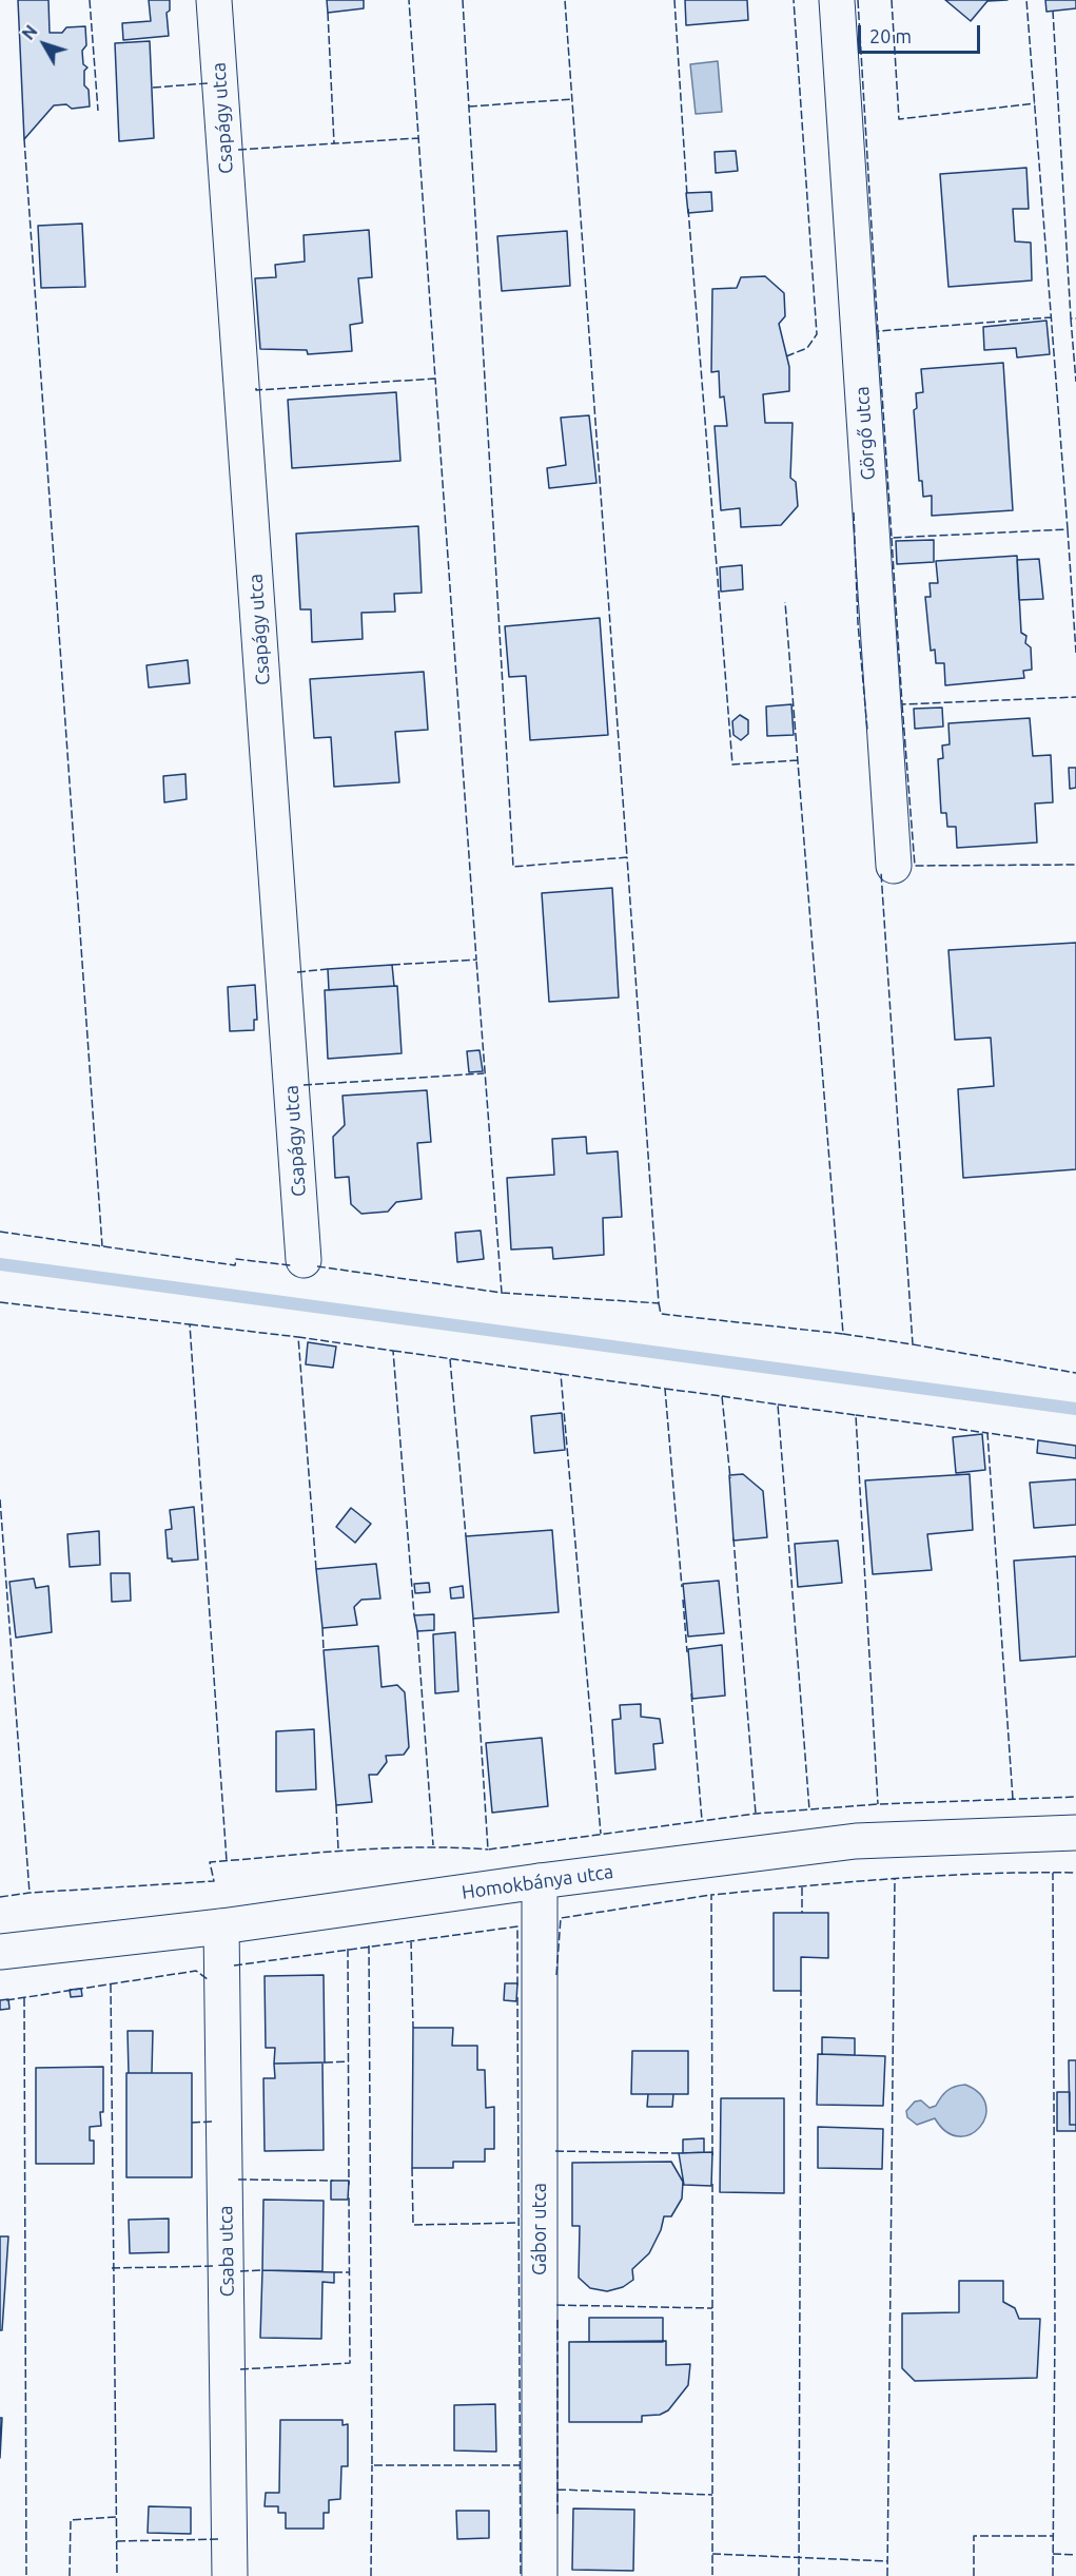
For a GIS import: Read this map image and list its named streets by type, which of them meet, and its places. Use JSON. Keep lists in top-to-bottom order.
{
  "streets": {
    "street": [
      "Csapágy utca",
      "Görgő utca",
      "Homokbánya utca",
      "Gábor utca",
      "Csaba utca"
    ]
  },
  "crossings": [
    ["Homokbánya utca", "Gábor utca"],
    ["Homokbánya utca", "Csaba utca"]
  ],
  "scale_bar": "20 m",
  "north": "top left"
}
